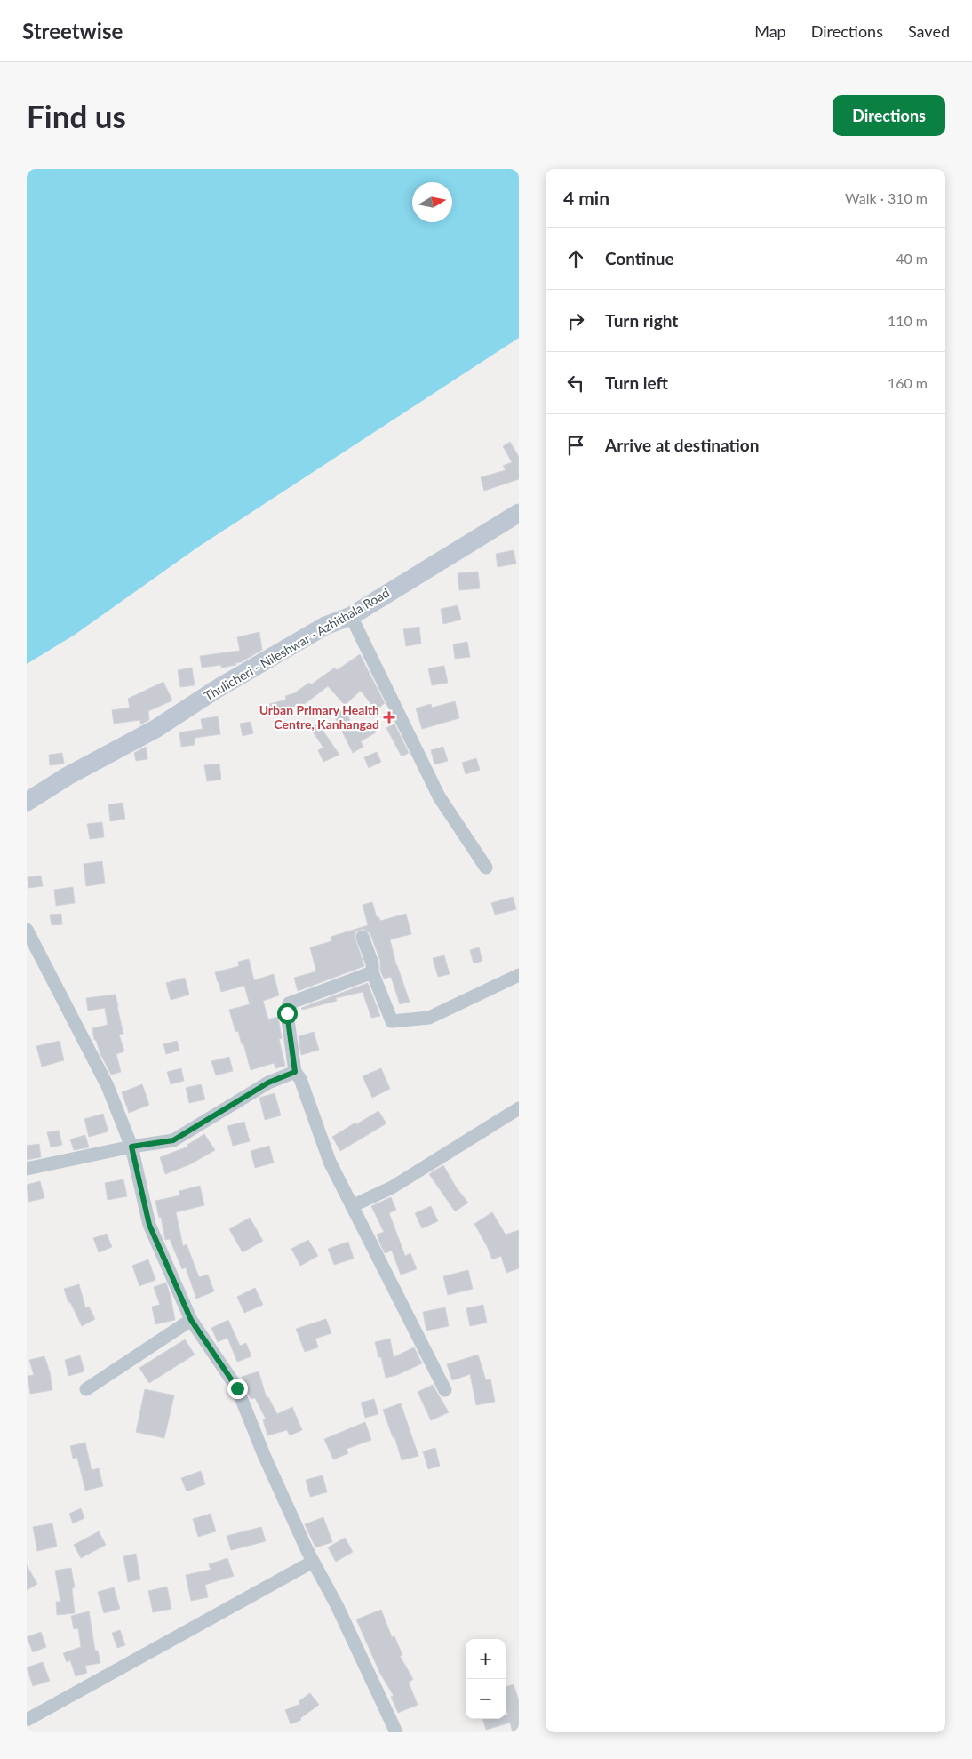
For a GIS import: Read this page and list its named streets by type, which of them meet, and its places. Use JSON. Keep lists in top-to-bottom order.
{
  "streets": {
    "main road": ["Thulicheri - Nileshwar - Azhithala Road"]
  },
  "places": {
    "health": ["Urban Primary Health Centre, Kanhangad"]
  },
  "north": "right",
  "page": {
    "header": "Streetwise",
    "nav": ["Map", "Directions", "Saved"],
    "buttons": "Directions",
    "title": "Find us",
    "heading": ["4 min", "Walk · 310 m"],
    "list": [
      ["Continue", "40 m"],
      ["Turn right", "110 m"],
      ["Turn left", "160 m"],
      "Arrive at destination"
    ],
    "map_buttons": ["+", "−"]
  }
}
